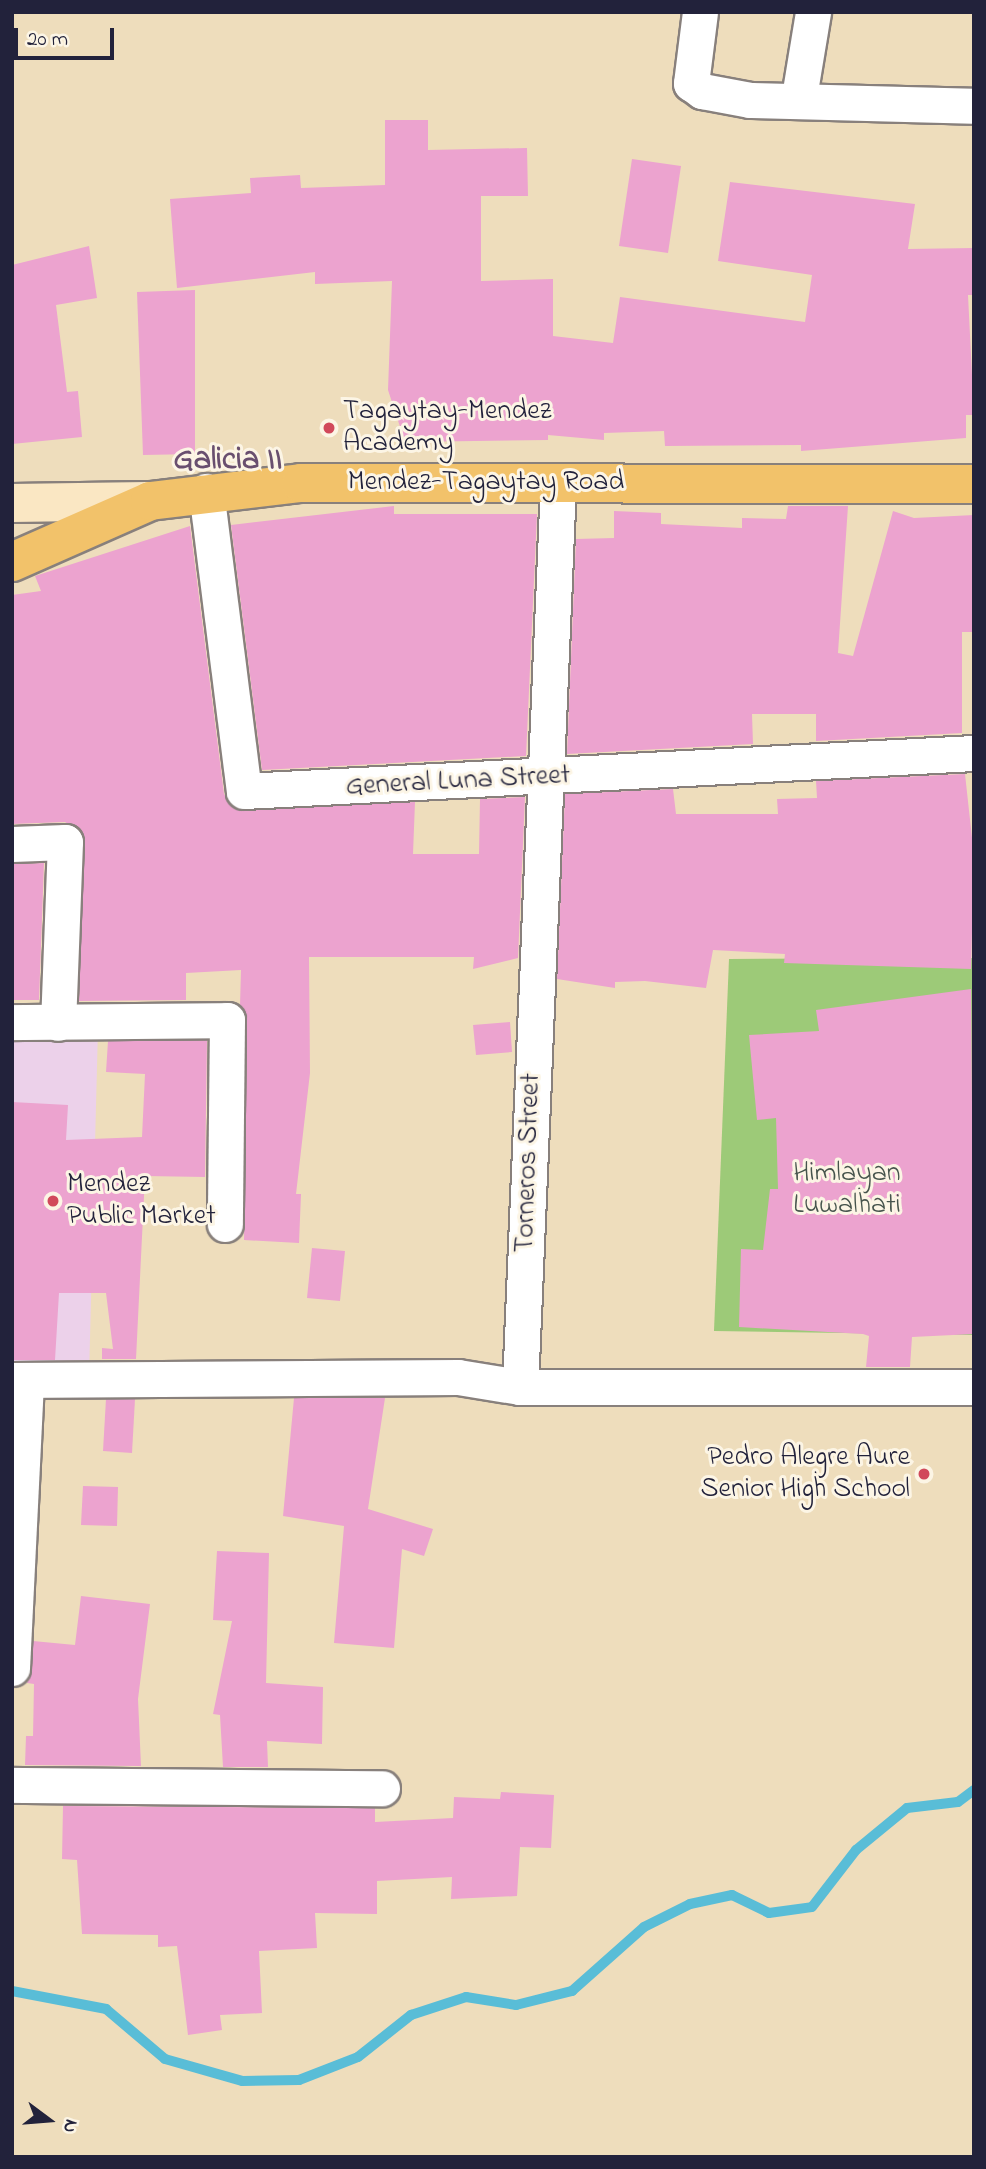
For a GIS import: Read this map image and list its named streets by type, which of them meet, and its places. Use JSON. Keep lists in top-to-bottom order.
{
  "streets": {
    "main road": ["Mendez-Tagaytay Road"],
    "street": ["General Luna Street", "Torneros Street"]
  },
  "crossings": [
    ["Mendez-Tagaytay Road", "General Luna Street"],
    ["Mendez-Tagaytay Road", "Torneros Street"],
    ["General Luna Street", "Torneros Street"]
  ],
  "districts": ["Galicia II"],
  "parks": ["Himlayan Luwalhati"],
  "places": ["Tagaytay-Mendez Academy", "Mendez Public Market", "Pedro Alegre Aure Senior High School"],
  "scale_bar": "20 m",
  "north": "right"
}
